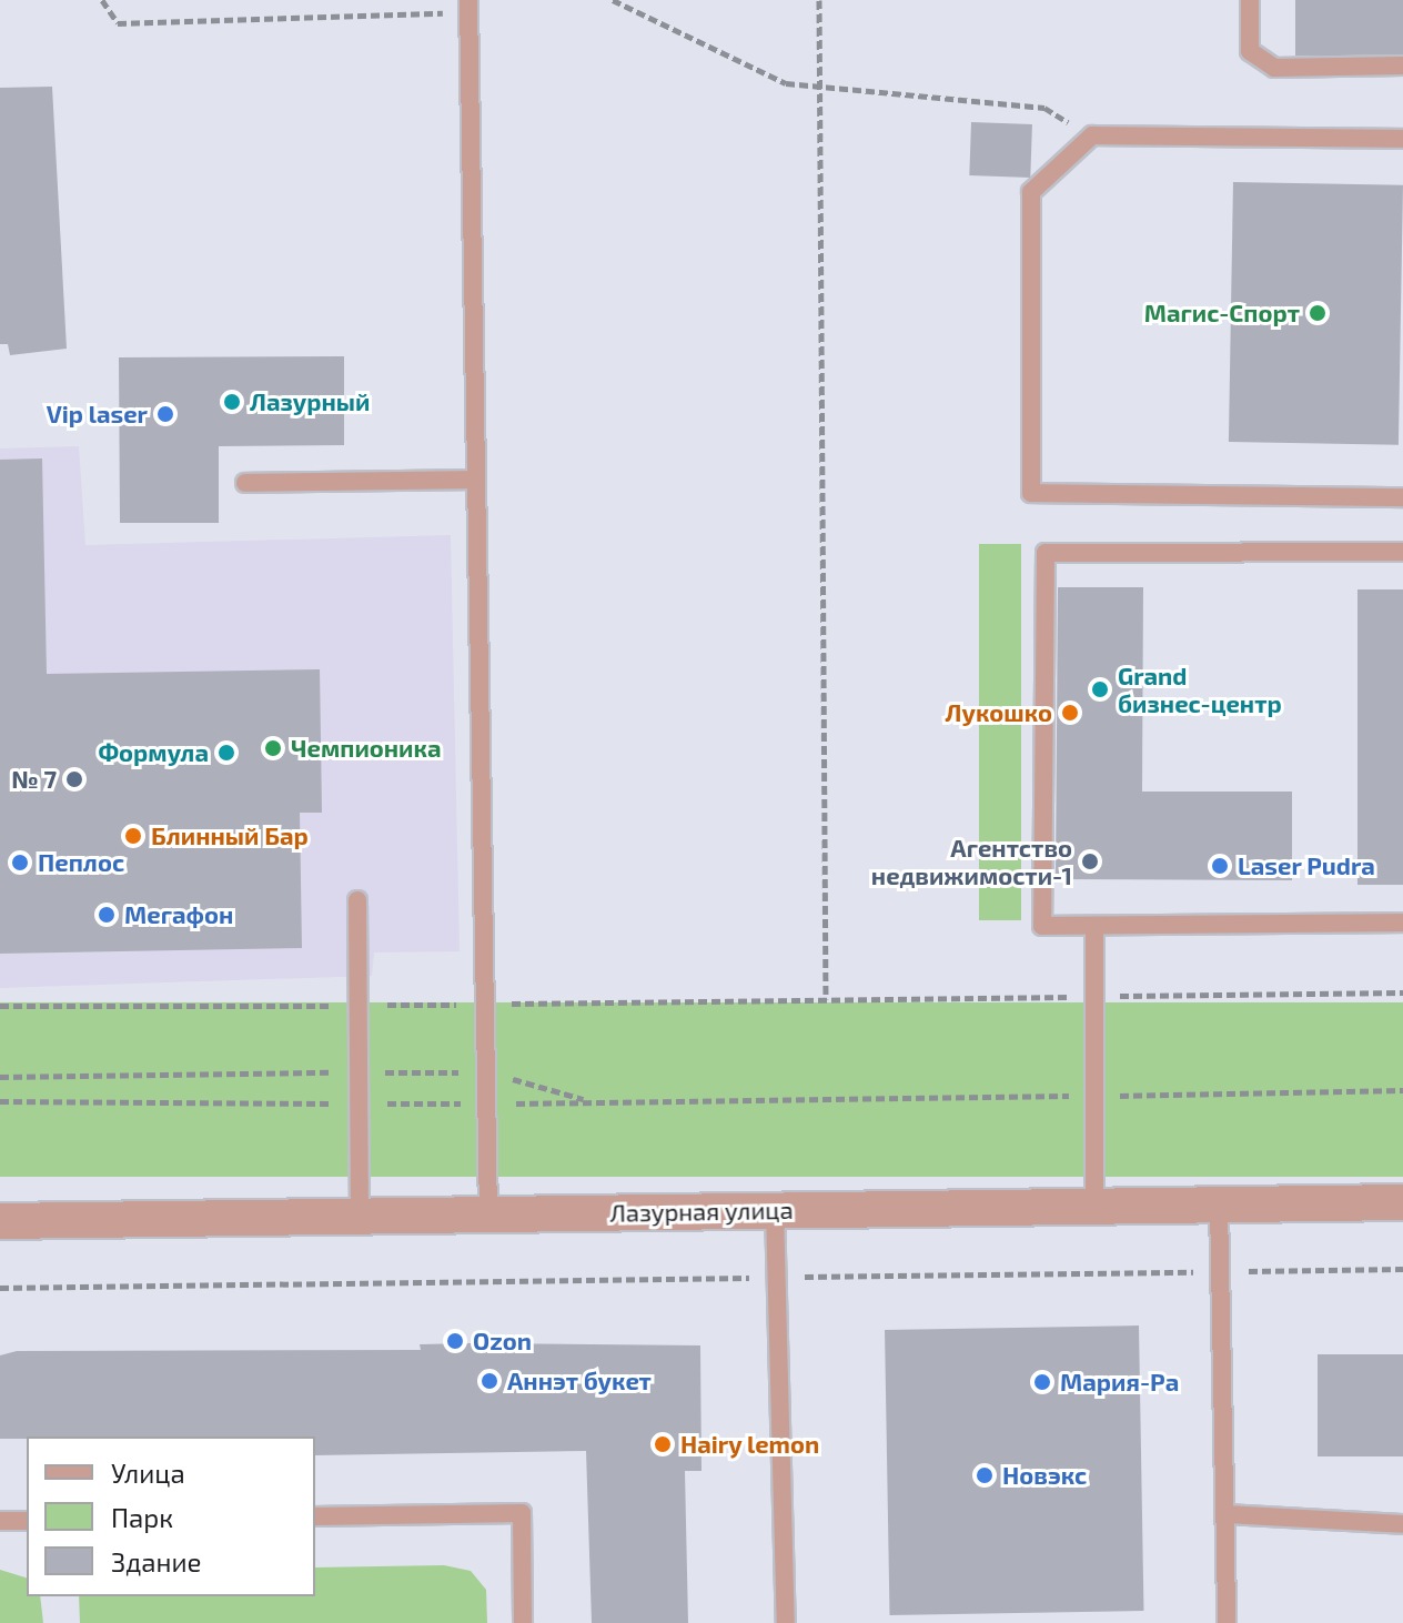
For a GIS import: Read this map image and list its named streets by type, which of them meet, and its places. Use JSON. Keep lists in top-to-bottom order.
{
  "streets": {
    "street": ["Лазурная улица"]
  },
  "places": [
    "Магис-Спорт",
    "Лазурный",
    "Vip laser",
    "Grand бизнес-центр",
    "Лукошко",
    "Чемпионика",
    "Формула",
    "№ 7",
    "Блинный Бар",
    "Агентство недвижимости-1",
    "Пеплос",
    "Laser Pudra",
    "Мегафон",
    "Ozon",
    "Аннэт букет",
    "Мария-Ра",
    "Hairy lemon",
    "Новэкс"
  ],
  "legend": ["Улица", "Парк", "Здание"]
}
